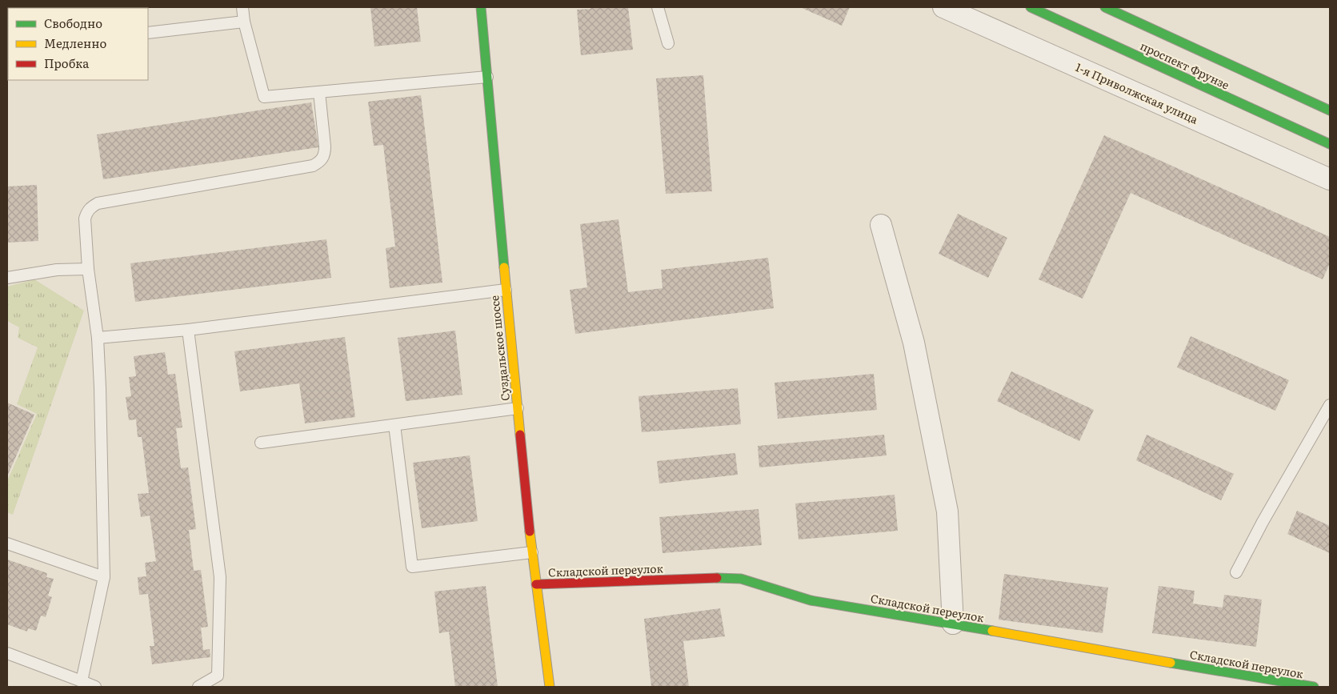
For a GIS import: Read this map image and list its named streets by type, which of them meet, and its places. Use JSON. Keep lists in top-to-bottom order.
{
  "streets": {
    "main road": ["проспект Фрунзе", "Суздальское шоссе", "Складской переулок"],
    "street": ["1-я Приволжская улица"]
  },
  "crossings": [
    ["Суздальское шоссе", "Складской переулок"]
  ],
  "legend": ["Свободно", "Медленно", "Пробка"]
}
